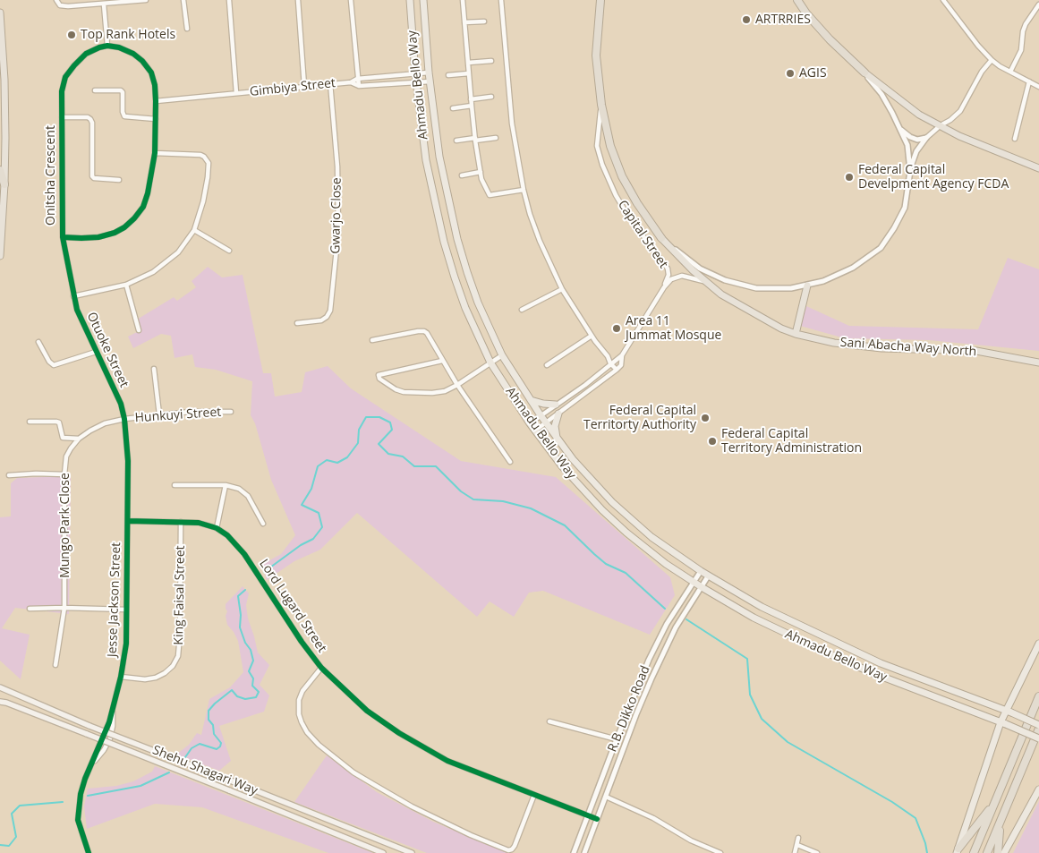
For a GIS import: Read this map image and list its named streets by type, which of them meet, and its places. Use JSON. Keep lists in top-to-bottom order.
{
  "streets": {
    "highway": ["Sani Abacha Way North"],
    "main road": ["Ahmadu Bello Way", "Shehu Shagari Way"],
    "street": [
      "Gimbiya Street",
      "Onitsha Crescent",
      "Gwarjo Close",
      "Capital Street",
      "Otuoke Street",
      "Hunkuyi Street",
      "Mungo Park Close",
      "King Faisal Street",
      "Jesse Jackson Street",
      "Lord Lugard Street",
      "R.B. Dikko Road"
    ]
  },
  "crossings": [
    ["Ahmadu Bello Way", "Gimbiya Street"],
    ["Ahmadu Bello Way", "Capital Street"],
    ["Ahmadu Bello Way", "R.B. Dikko Road"],
    ["Gimbiya Street", "Onitsha Crescent"],
    ["Gimbiya Street", "Gwarjo Close"],
    ["Onitsha Crescent", "Otuoke Street"],
    ["Capital Street", "Sani Abacha Way North"],
    ["Otuoke Street", "Hunkuyi Street"],
    ["Otuoke Street", "Mungo Park Close"],
    ["Otuoke Street", "Jesse Jackson Street"],
    ["Hunkuyi Street", "Mungo Park Close"],
    ["Hunkuyi Street", "Jesse Jackson Street"],
    ["Mungo Park Close", "Jesse Jackson Street"],
    ["King Faisal Street", "Jesse Jackson Street"],
    ["King Faisal Street", "Lord Lugard Street"],
    ["Jesse Jackson Street", "Lord Lugard Street"],
    ["Lord Lugard Street", "R.B. Dikko Road"]
  ],
  "places": [
    "ARTRRIES",
    "Top Rank Hotels",
    "AGIS",
    "Federal Capital Develpment Agency FCDA",
    "Area 11 Jummat Mosque",
    "Federal Capital Territorty Authority",
    "Federal Capital Territory Administration"
  ]
}
